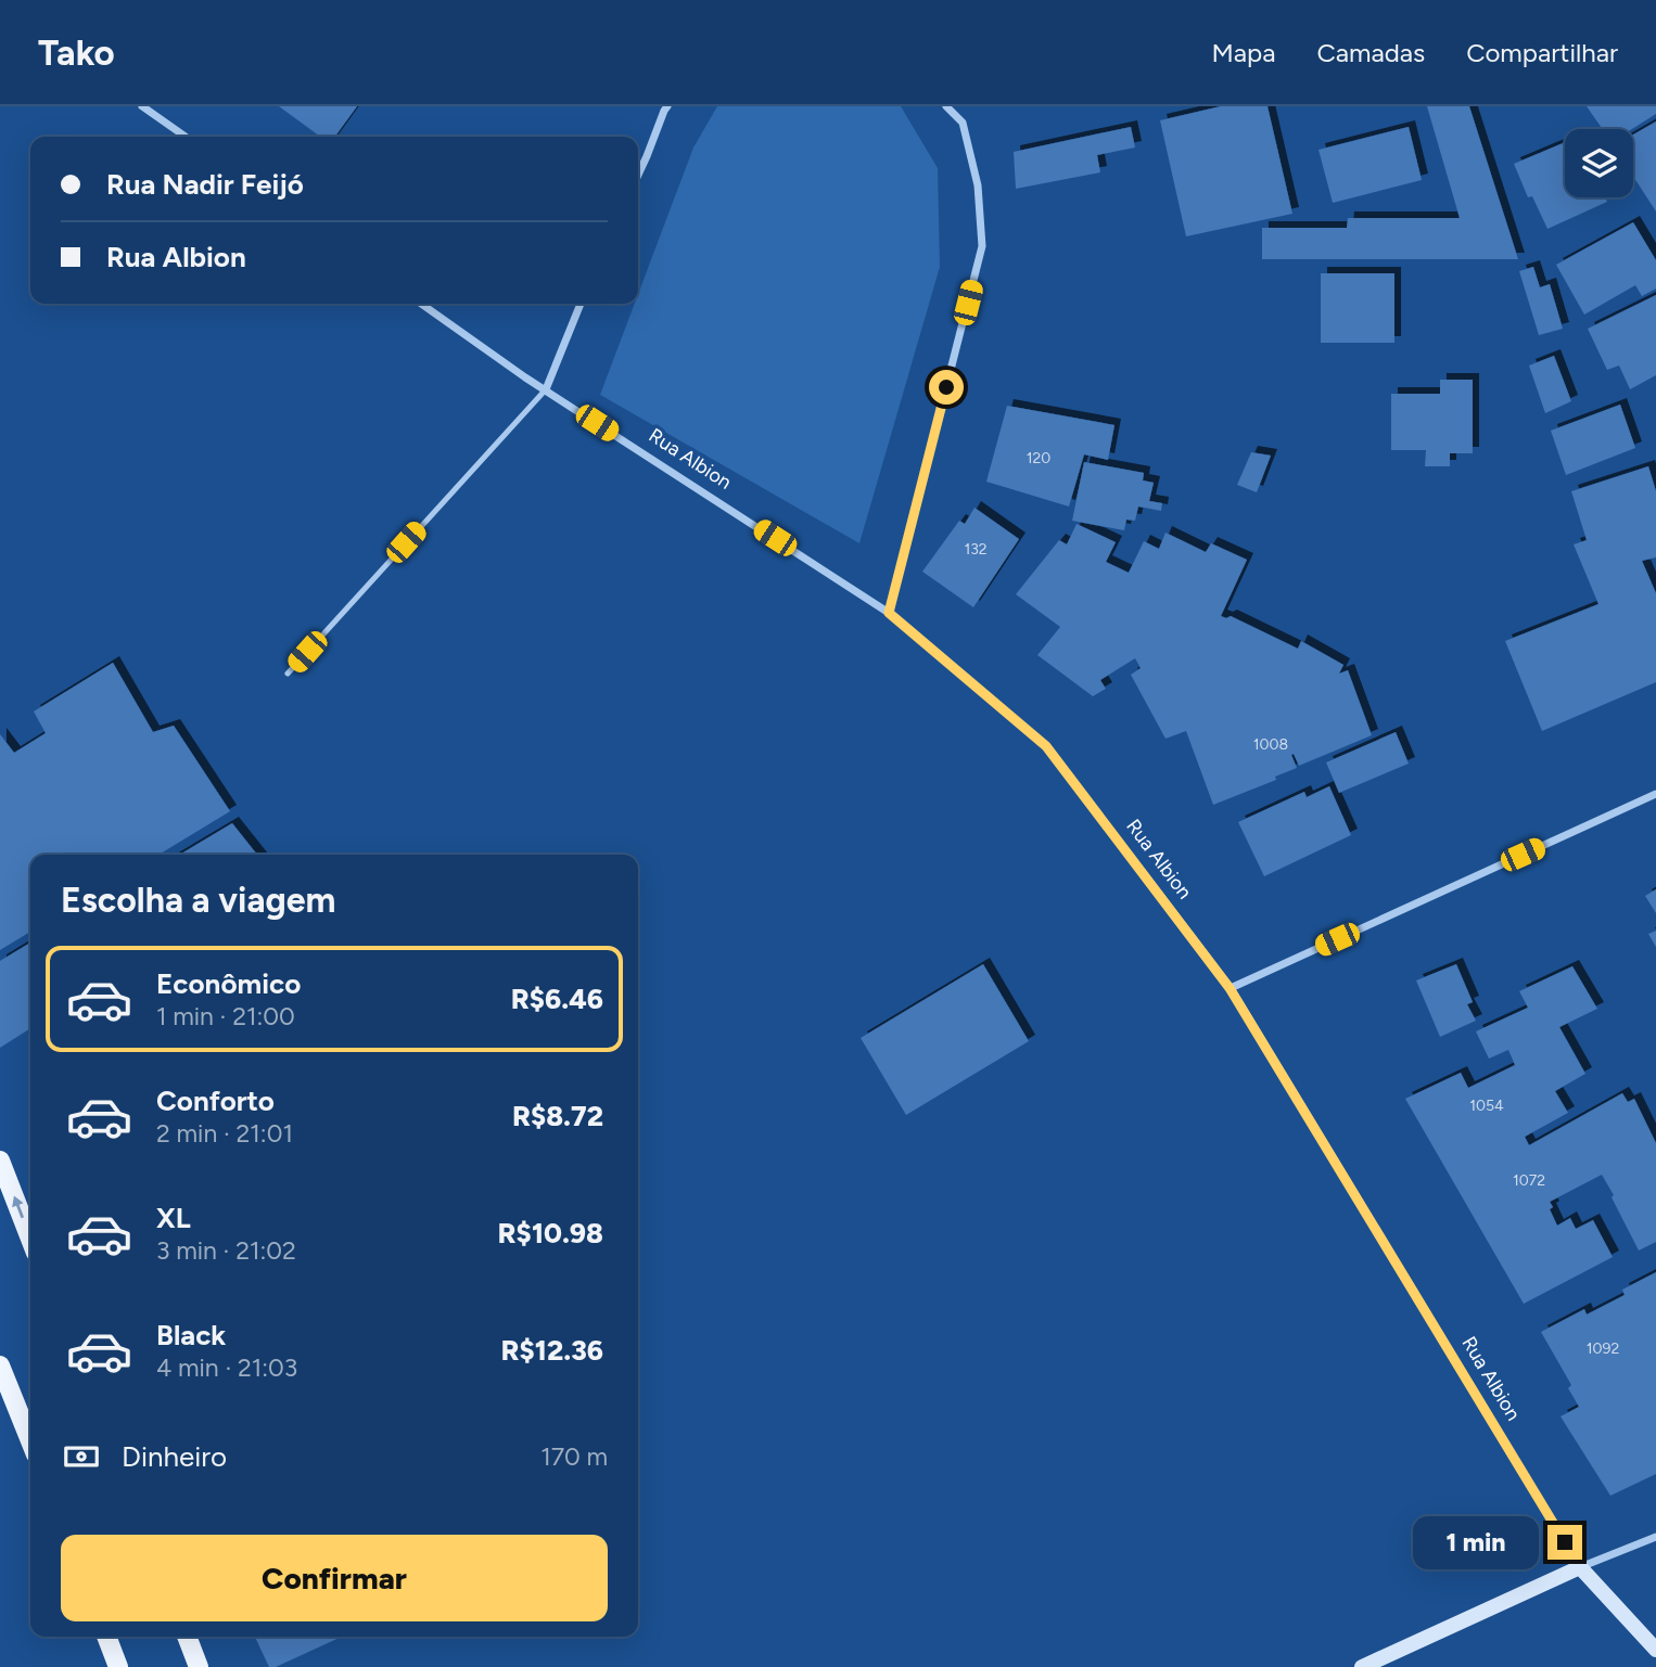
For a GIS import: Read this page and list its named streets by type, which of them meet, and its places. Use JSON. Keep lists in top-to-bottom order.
{
  "streets": {
    "street": ["Rua Albion"]
  },
  "house_numbers": [
    "120",
    "132",
    "1008",
    "1054",
    "1072",
    "1092"
  ],
  "page": {
    "header": "Tako",
    "nav": ["Mapa", "Camadas", "Compartilhar"],
    "banner": ["Rua Nadir Feijó", "Rua Albion"],
    "heading": "Escolha a viagem",
    "list": [
      {
        "name": "Econômico",
        "note": "1 min · 21:00",
        "value": "R$6.46"
      },
      {
        "name": "Conforto",
        "note": "2 min · 21:01",
        "value": "R$8.72"
      },
      {
        "name": "XL",
        "note": "3 min · 21:02",
        "value": "R$10.98"
      },
      {
        "name": "Black",
        "note": "4 min · 21:03",
        "value": "R$12.36"
      }
    ],
    "pay": ["Dinheiro", "170 m"],
    "bubble": "1 min",
    "buttons": "Confirmar"
  }
}
